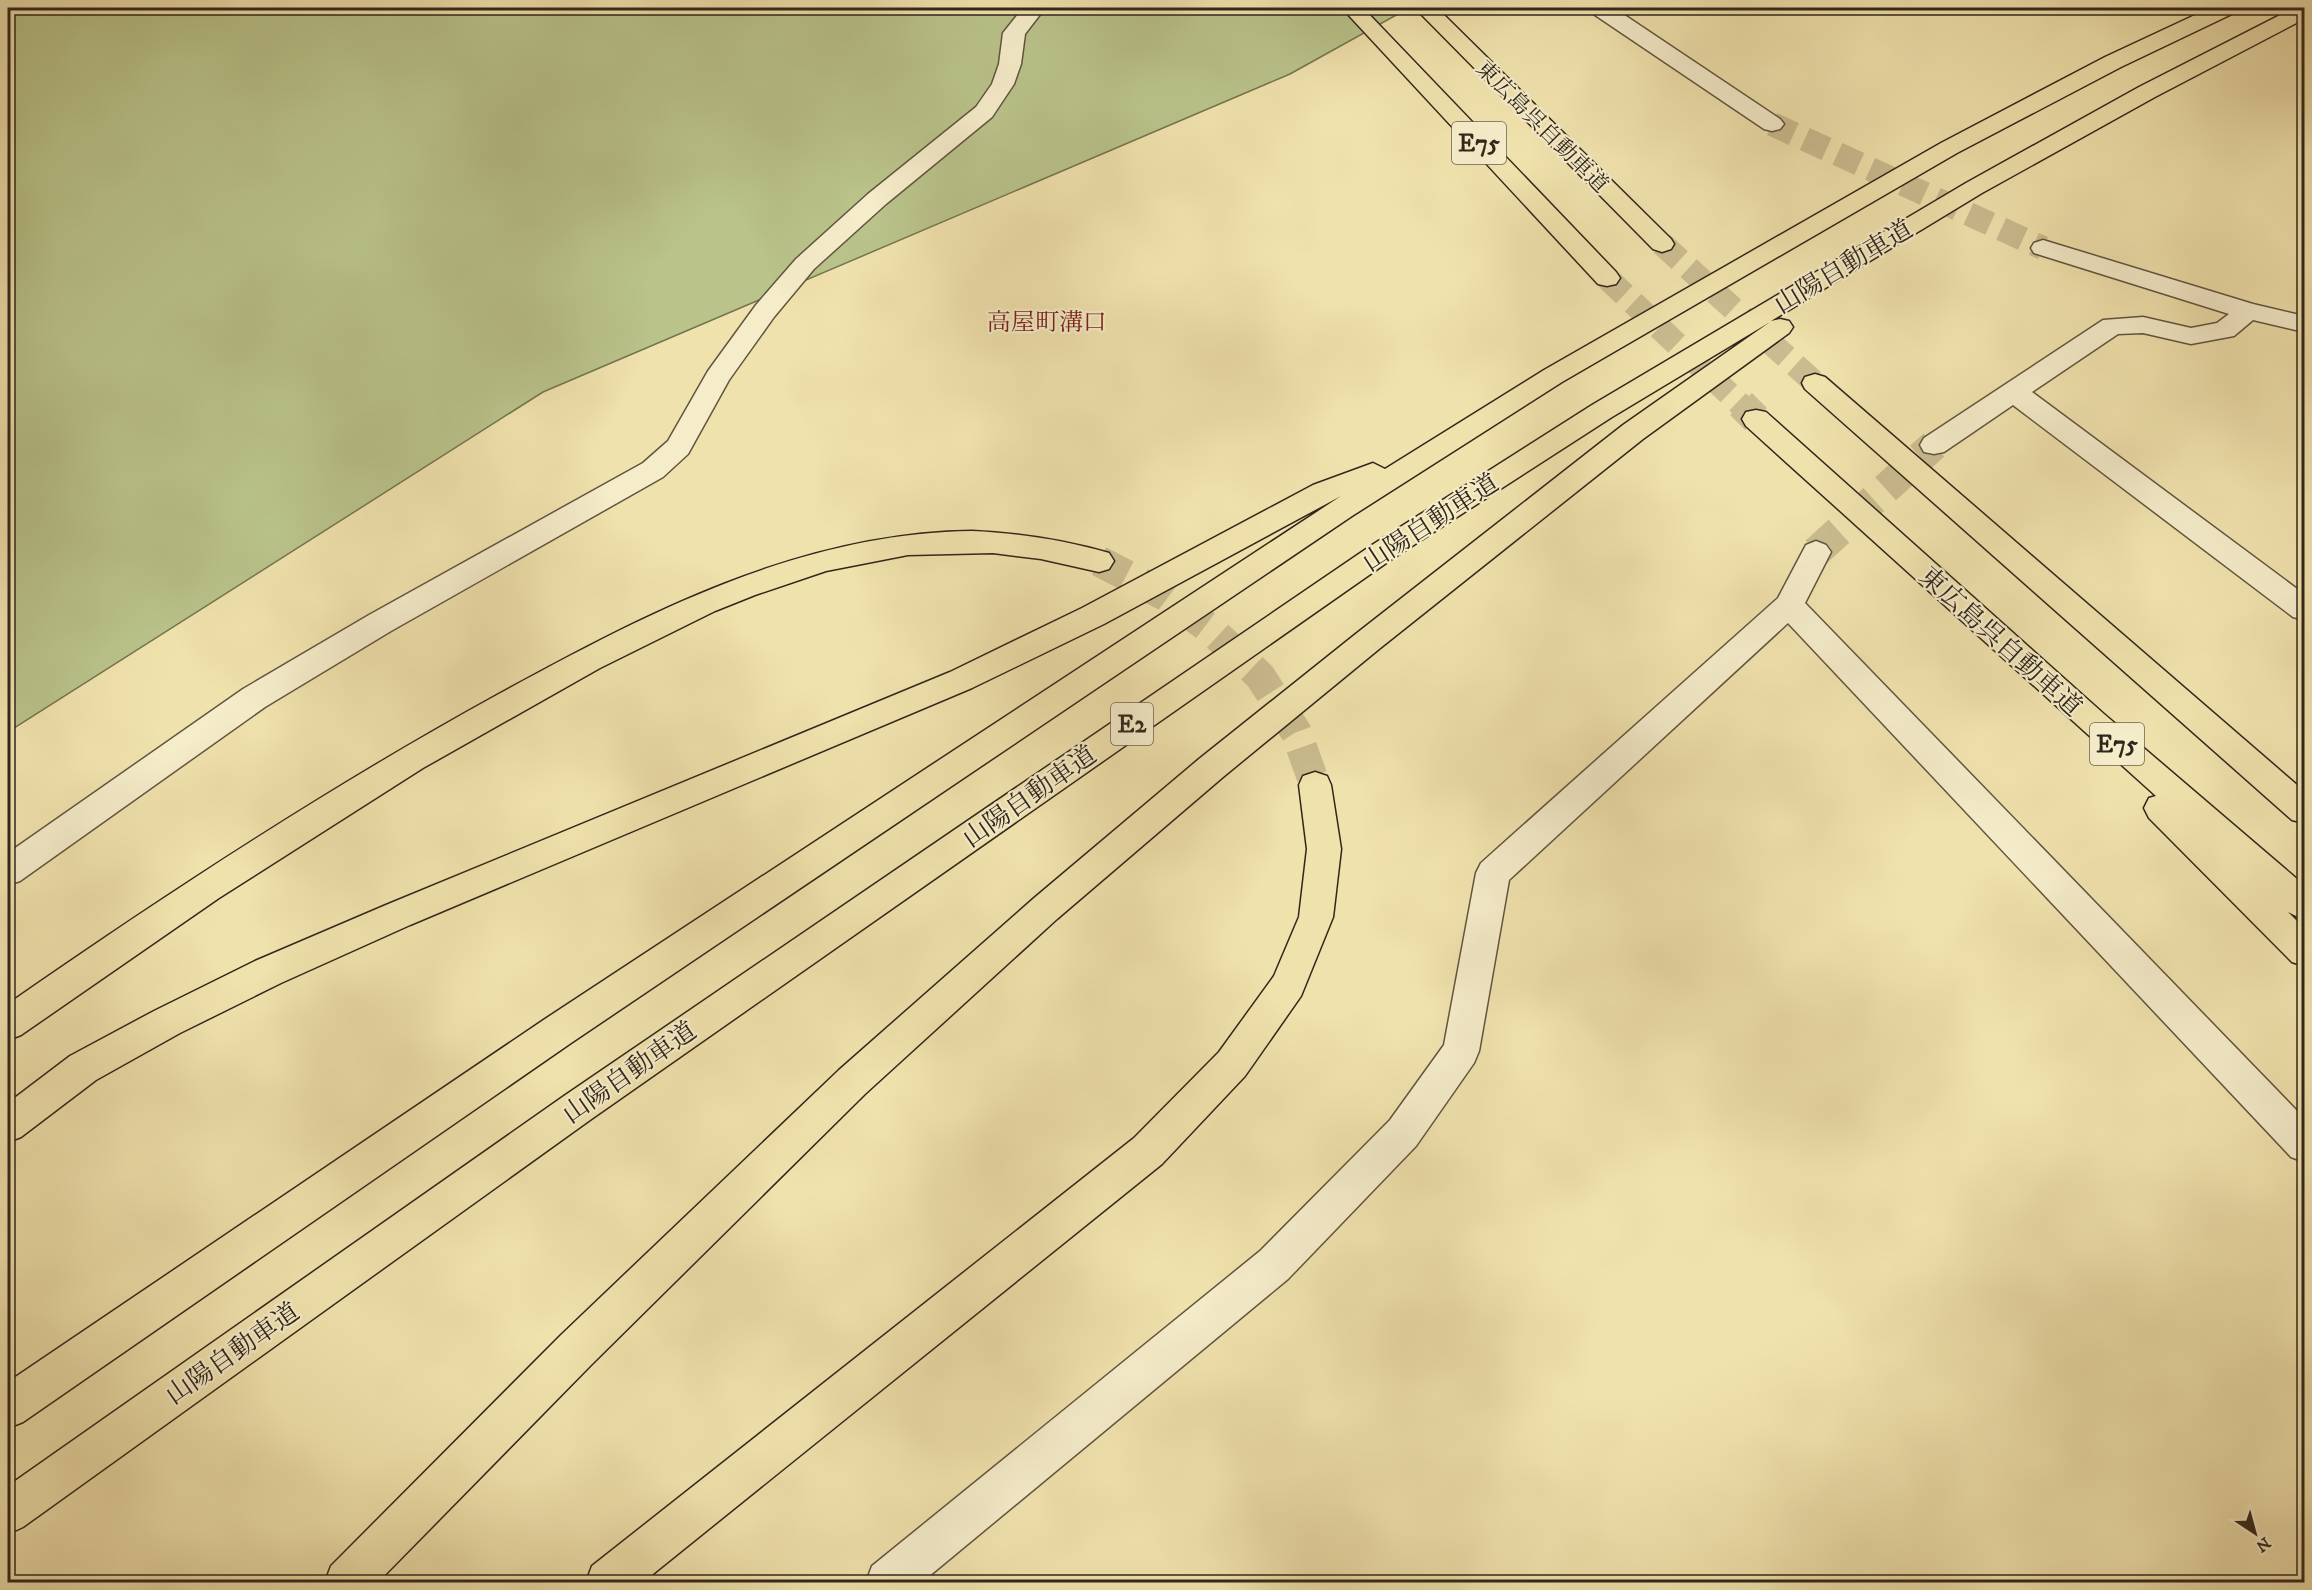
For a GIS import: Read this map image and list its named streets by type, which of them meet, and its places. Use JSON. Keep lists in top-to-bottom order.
{
  "streets": {
    "highway": [
      "東広島呉自動車道",
      "E75",
      "山陽自動車道",
      "E2"
    ]
  },
  "districts": ["高屋町溝口"],
  "north": "bottom right"
}
